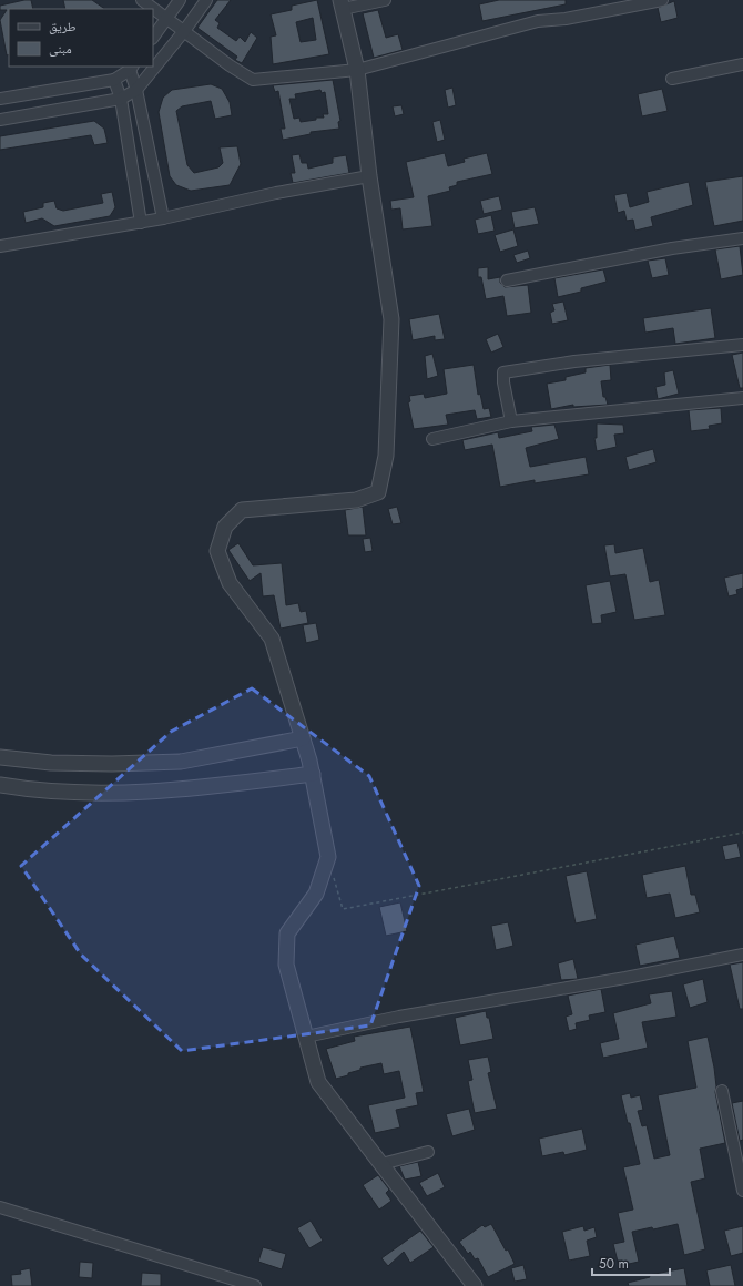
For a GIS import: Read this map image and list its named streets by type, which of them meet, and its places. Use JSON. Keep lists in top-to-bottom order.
{
  "legend": ["طريق", "مبنى"],
  "scale_bar": "50 m"
}
